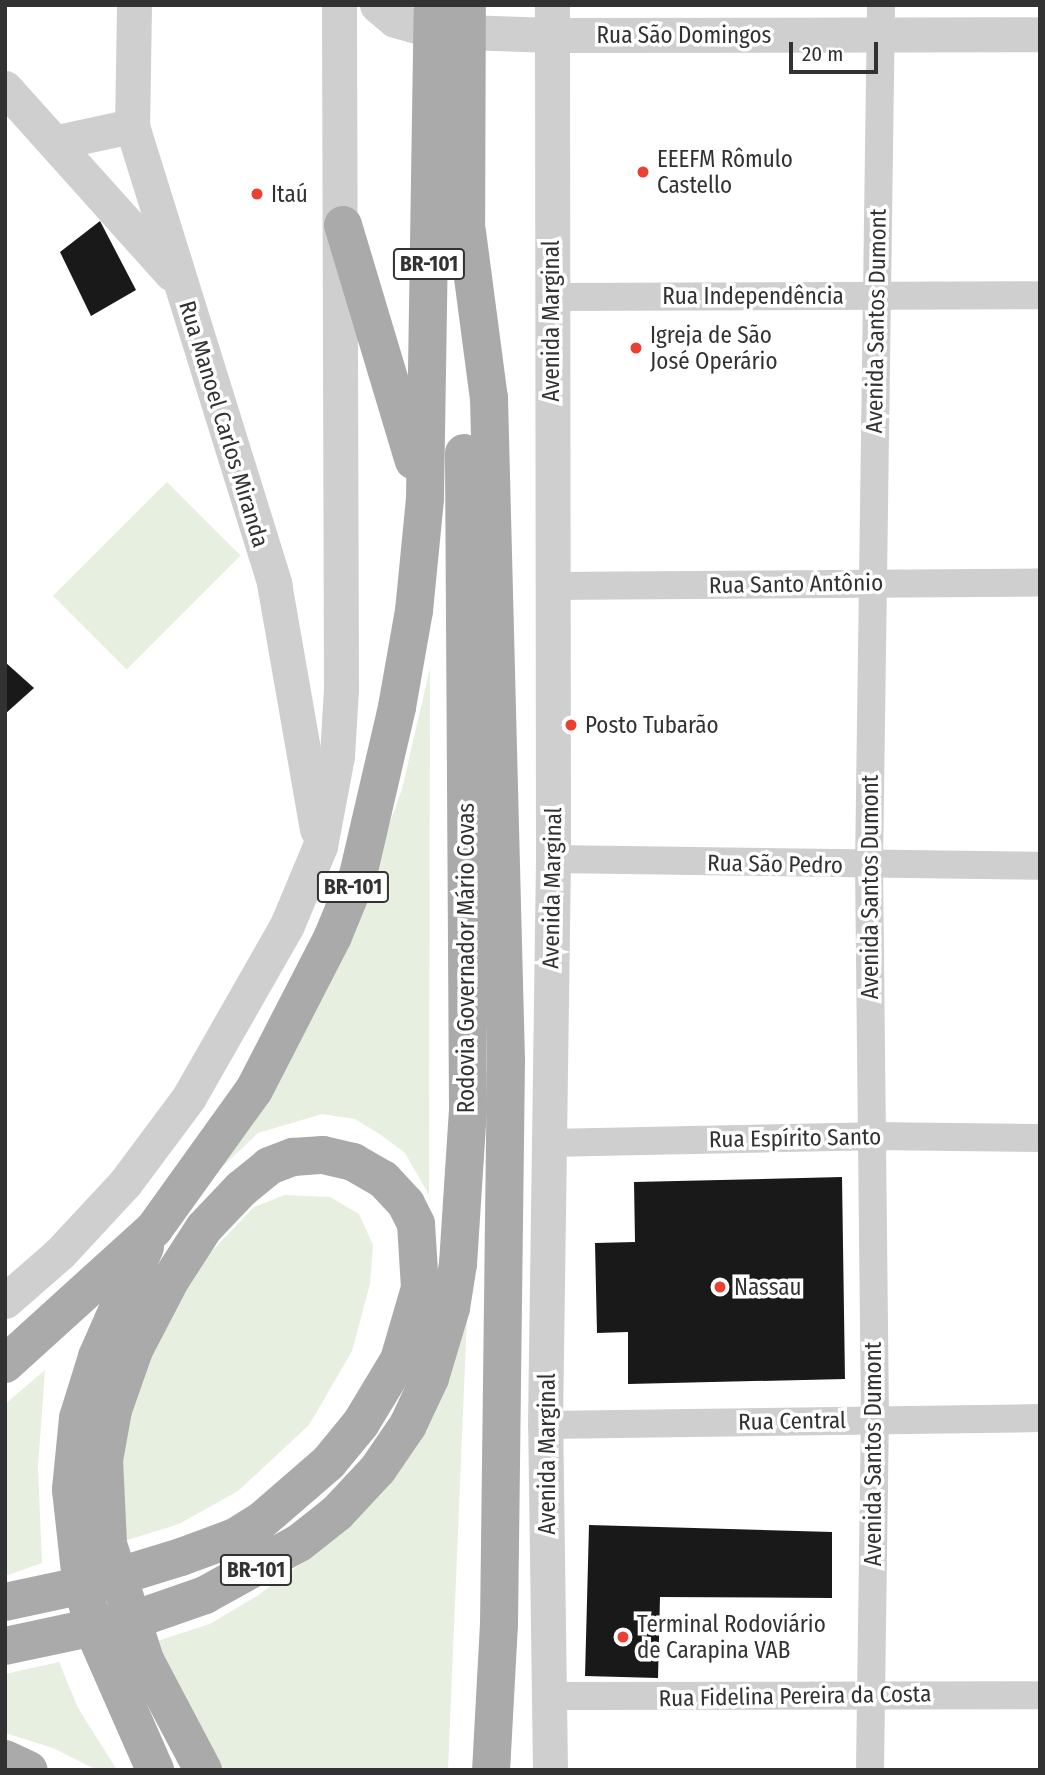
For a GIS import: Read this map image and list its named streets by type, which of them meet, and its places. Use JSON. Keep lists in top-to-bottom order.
{
  "streets": {
    "main road": ["BR-101", "Rodovia Governador Mário Covas"],
    "street": [
      "Rua São Domingos",
      "Rua Independência",
      "Avenida Marginal",
      "Avenida Santos Dumont",
      "Rua Manoel Carlos Miranda",
      "Rua Santo Antônio",
      "Rua São Pedro",
      "Rua Espírito Santo",
      "Rua Central",
      "Rua Fidelina Pereira da Costa"
    ]
  },
  "crossings": [
    ["Rua São Domingos", "BR-101"],
    ["Rua São Domingos", "Avenida Marginal"],
    ["Rua São Domingos", "Avenida Santos Dumont"],
    ["Rua São Domingos", "Rodovia Governador Mário Covas"],
    ["BR-101", "Rodovia Governador Mário Covas"],
    ["Rua Independência", "Avenida Marginal"],
    ["Rua Independência", "Avenida Santos Dumont"],
    ["Avenida Marginal", "Rua Santo Antônio"],
    ["Avenida Marginal", "Rua São Pedro"],
    ["Avenida Marginal", "Rua Espírito Santo"],
    ["Avenida Marginal", "Rua Central"],
    ["Avenida Marginal", "Rua Fidelina Pereira da Costa"],
    ["Avenida Santos Dumont", "Rua Santo Antônio"],
    ["Avenida Santos Dumont", "Rua São Pedro"],
    ["Avenida Santos Dumont", "Rua Espírito Santo"],
    ["Avenida Santos Dumont", "Rua Central"],
    ["Avenida Santos Dumont", "Rua Fidelina Pereira da Costa"]
  ],
  "places": [
    "EEEFM Rômulo Castello",
    "Itaú",
    "Igreja de São José Operário",
    "Posto Tubarão",
    "Nassau",
    "Terminal Rodoviário de Carapina VAB"
  ],
  "scale_bar": "20 m"
}
